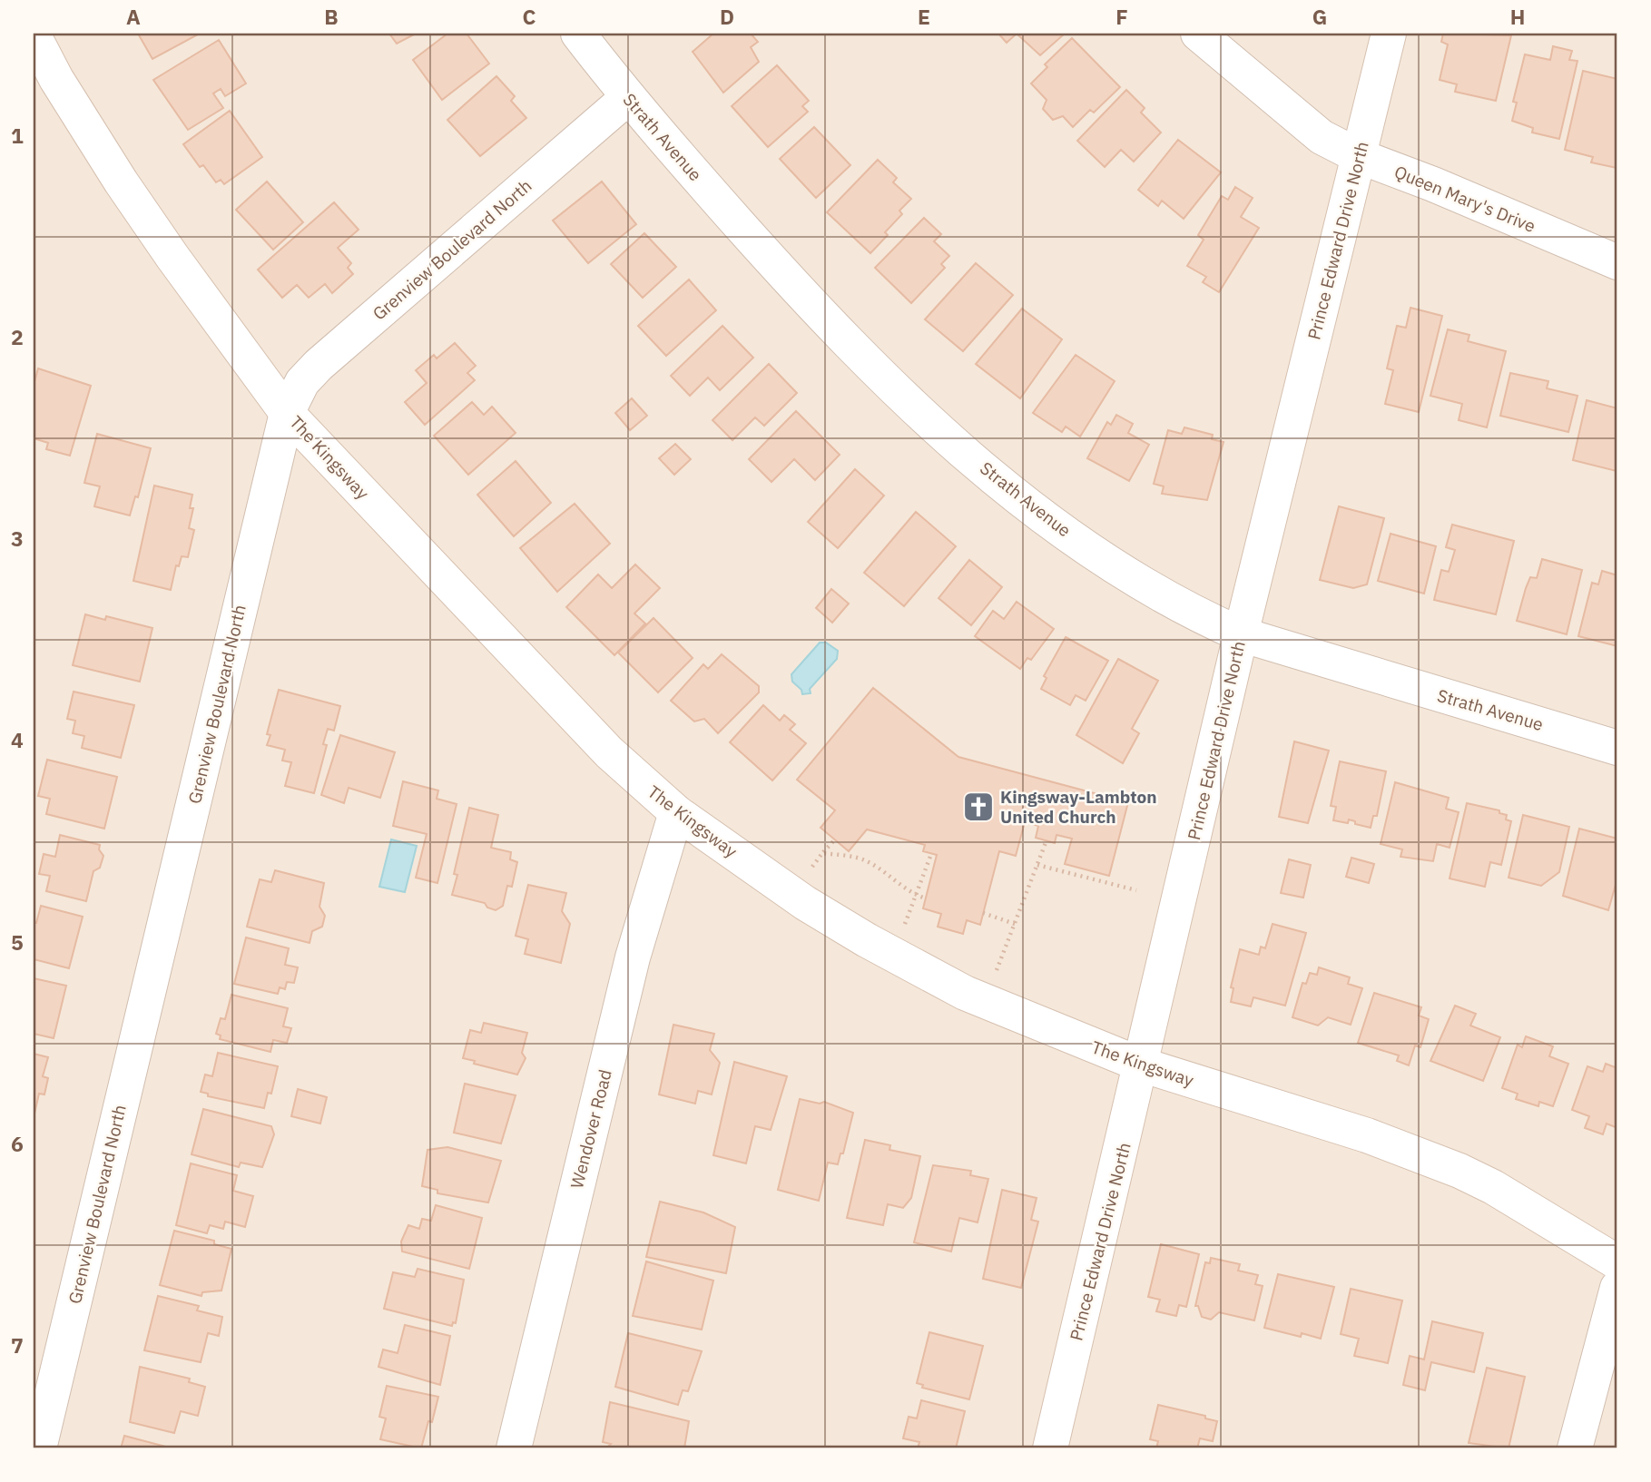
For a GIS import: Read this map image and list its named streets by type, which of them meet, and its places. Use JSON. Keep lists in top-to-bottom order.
{
  "streets": {
    "street": [
      "Strath Avenue",
      "Queen Mary's Drive",
      "Prince Edward Drive North",
      "Grenview Boulevard North",
      "The Kingsway",
      "Wendover Road"
    ]
  },
  "crossings": [
    ["Strath Avenue", "Prince Edward Drive North"],
    ["Strath Avenue", "Grenview Boulevard North"],
    ["Queen Mary's Drive", "Prince Edward Drive North"],
    ["Prince Edward Drive North", "The Kingsway"],
    ["Grenview Boulevard North", "The Kingsway"],
    ["The Kingsway", "Wendover Road"]
  ],
  "places": {
    "church": ["Kingsway-Lambton United Church"]
  },
  "grid": {
    "columns": [
      "A",
      "B",
      "C",
      "D",
      "E",
      "F",
      "G",
      "H"
    ],
    "rows": [
      "1",
      "2",
      "3",
      "4",
      "5",
      "6",
      "7"
    ]
  }
}
